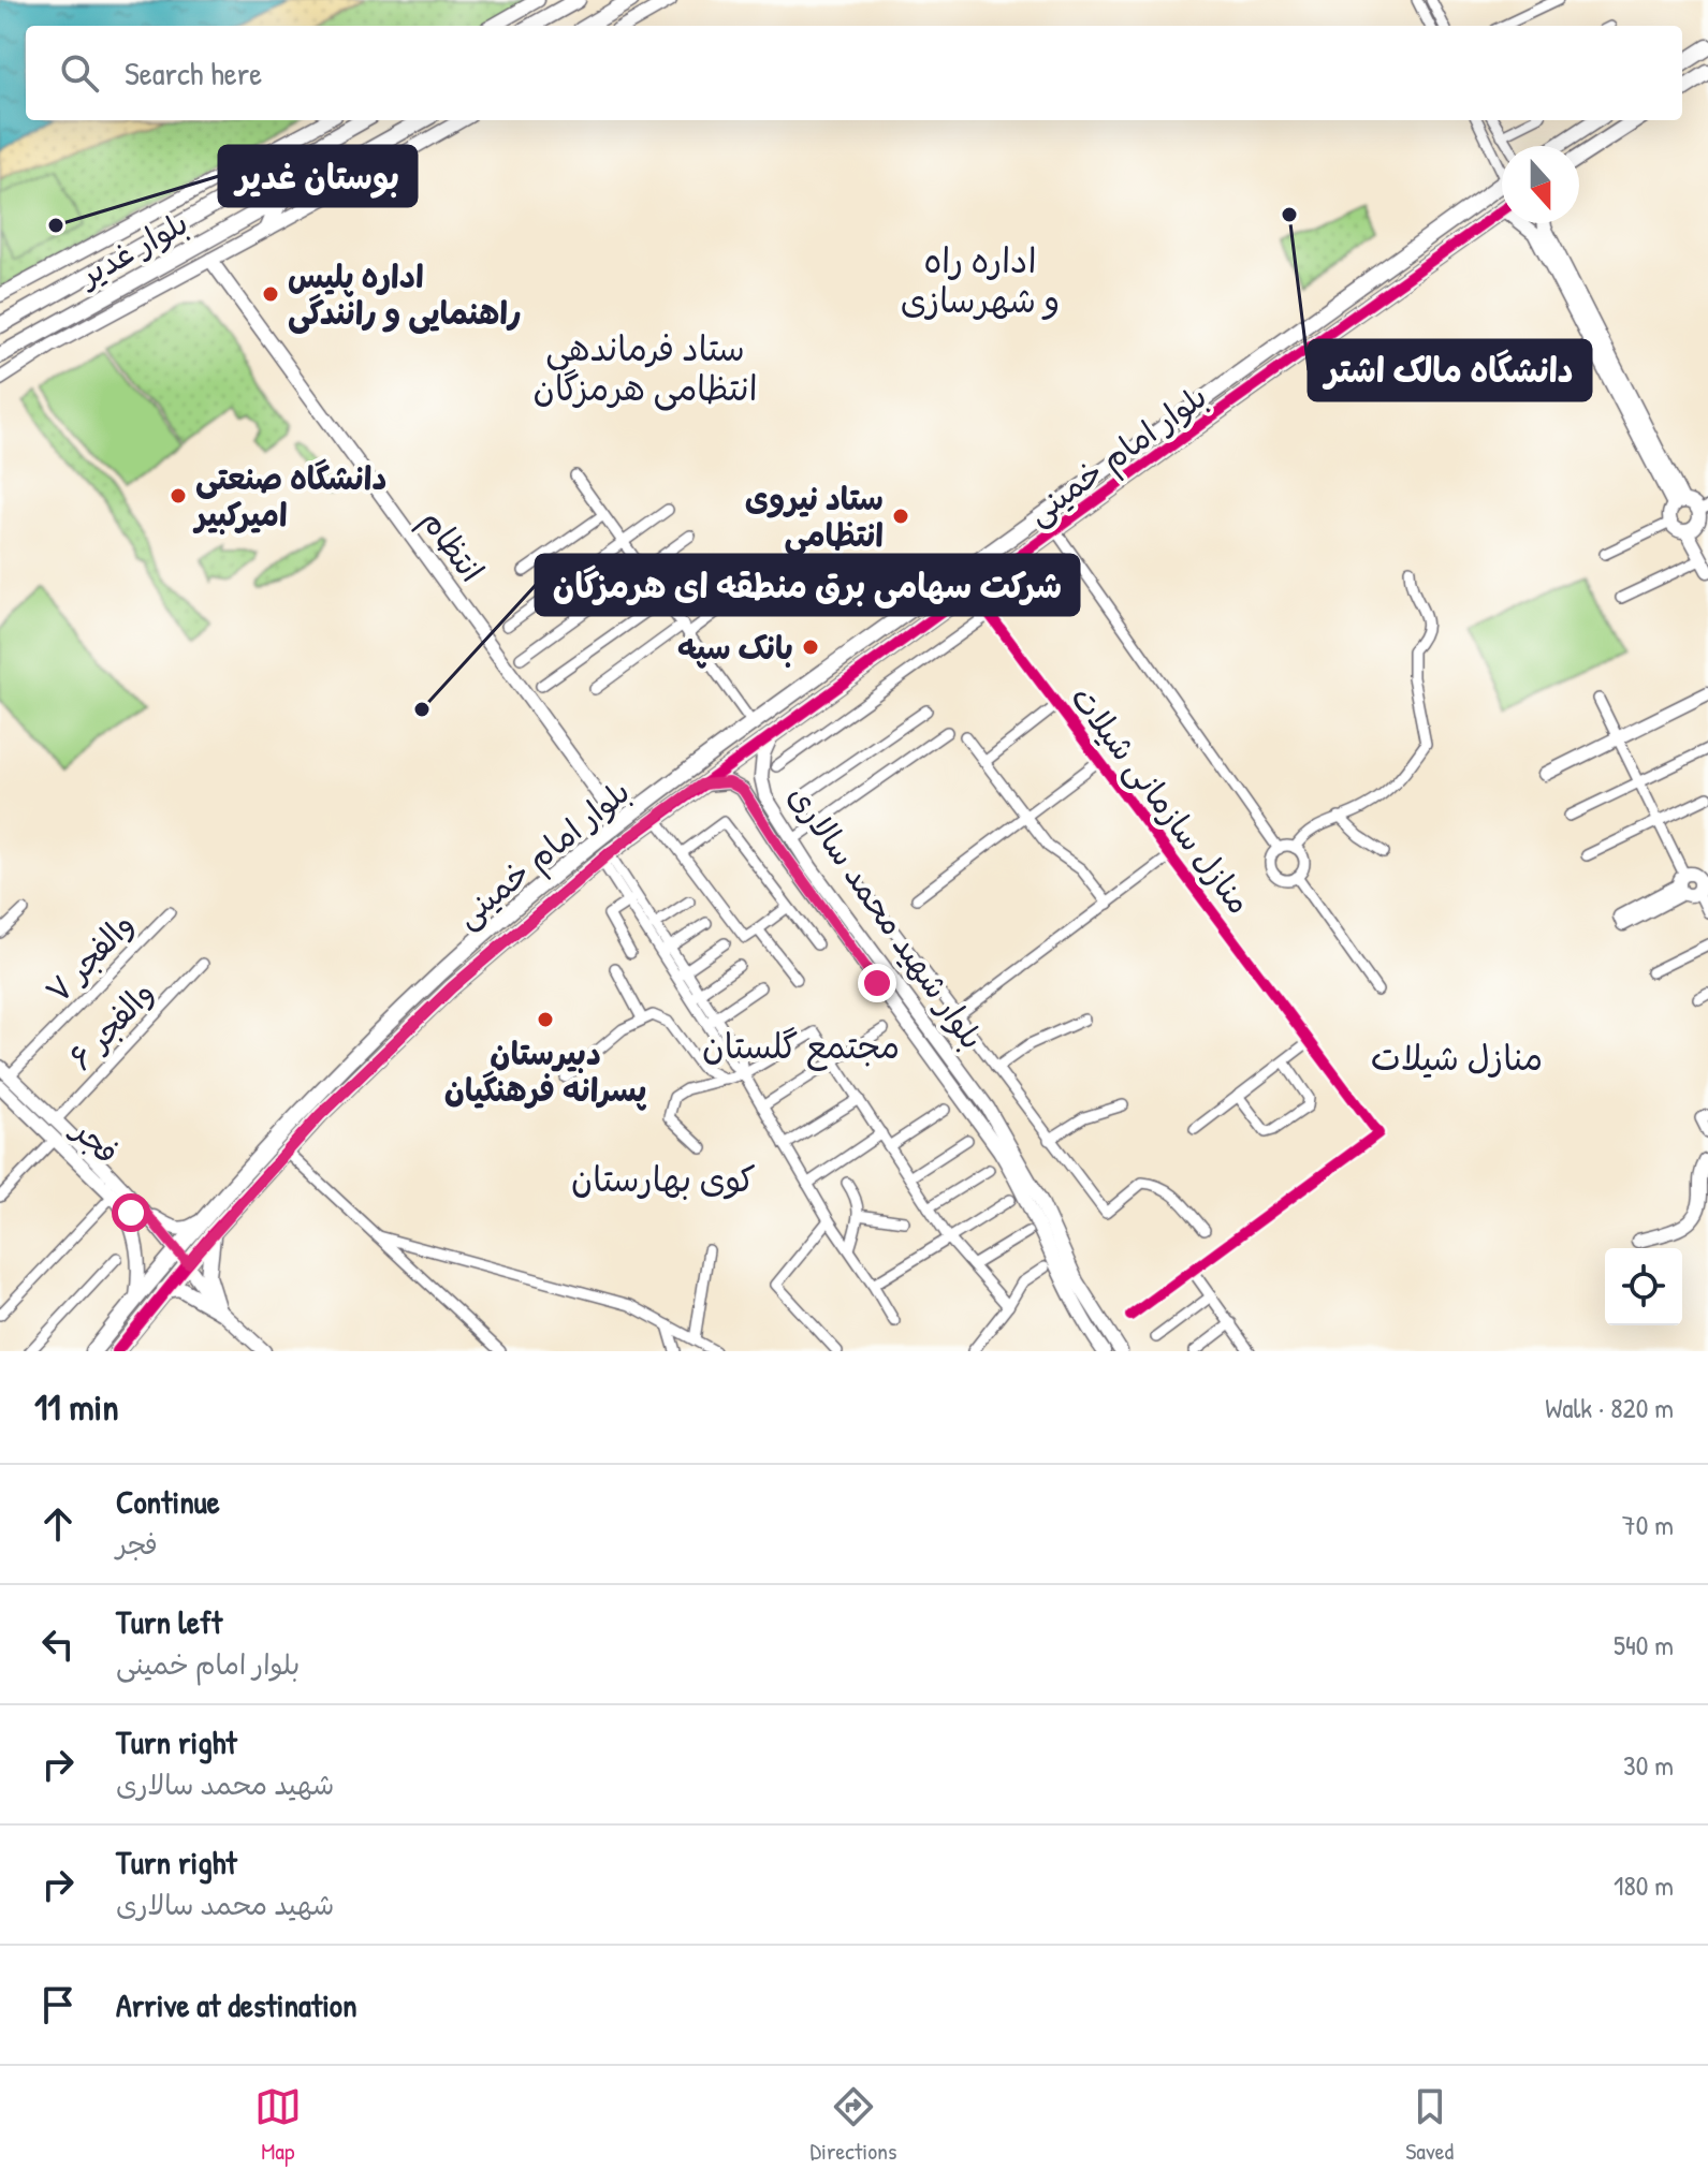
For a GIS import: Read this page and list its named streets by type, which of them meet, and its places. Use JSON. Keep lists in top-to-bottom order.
{
  "streets": {
    "main road": ["بلوار غدیر", "بلوار امام خمینی"],
    "street": [
      "انتظام",
      "منازل سازمانی شیلات",
      "بلوار شهید محمد سالاری",
      "والفجر ۷",
      "والفجر ۶",
      "فجر"
    ]
  },
  "crossings": [
    ["بلوار امام خمینی", "انتظام"],
    ["بلوار امام خمینی", "منازل سازمانی شیلات"],
    ["بلوار امام خمینی", "بلوار شهید محمد سالاری"],
    ["بلوار امام خمینی", "فجر"],
    ["والفجر ۷", "فجر"],
    ["والفجر ۶", "فجر"]
  ],
  "districts": [
    "اداره راه و شهرسازی",
    "ستاد فرماندهی انتظامی هرمزگان",
    "مجتمع گلستان",
    "منازل شیلات",
    "کوی بهارستان"
  ],
  "places": [
    "دانشگاه مالک اشتر",
    "بوستان غدیر",
    "اداره پلیس راهنمایی و رانندگی",
    "دانشگاه صنعتی امیرکبیر",
    "ستاد نیروی انتظامی",
    "بانک سپه",
    "شرکت سهامی برق منطقه ای هرمزگان",
    "دبیرستان پسرانه فرهنگیان"
  ],
  "north": "bottom",
  "page": {
    "search": "Search here",
    "heading": ["11 min", "Walk · 820 m"],
    "list": [
      ["Continue", "فجر", "70 m"],
      ["Turn left", "بلوار امام خمینی", "540 m"],
      ["Turn right", "شهید محمد سالاری", "30 m"],
      ["Turn right", "شهید محمد سالاری", "180 m"],
      "Arrive at destination"
    ],
    "nav": ["Map", "Directions", "Saved"]
  }
}
